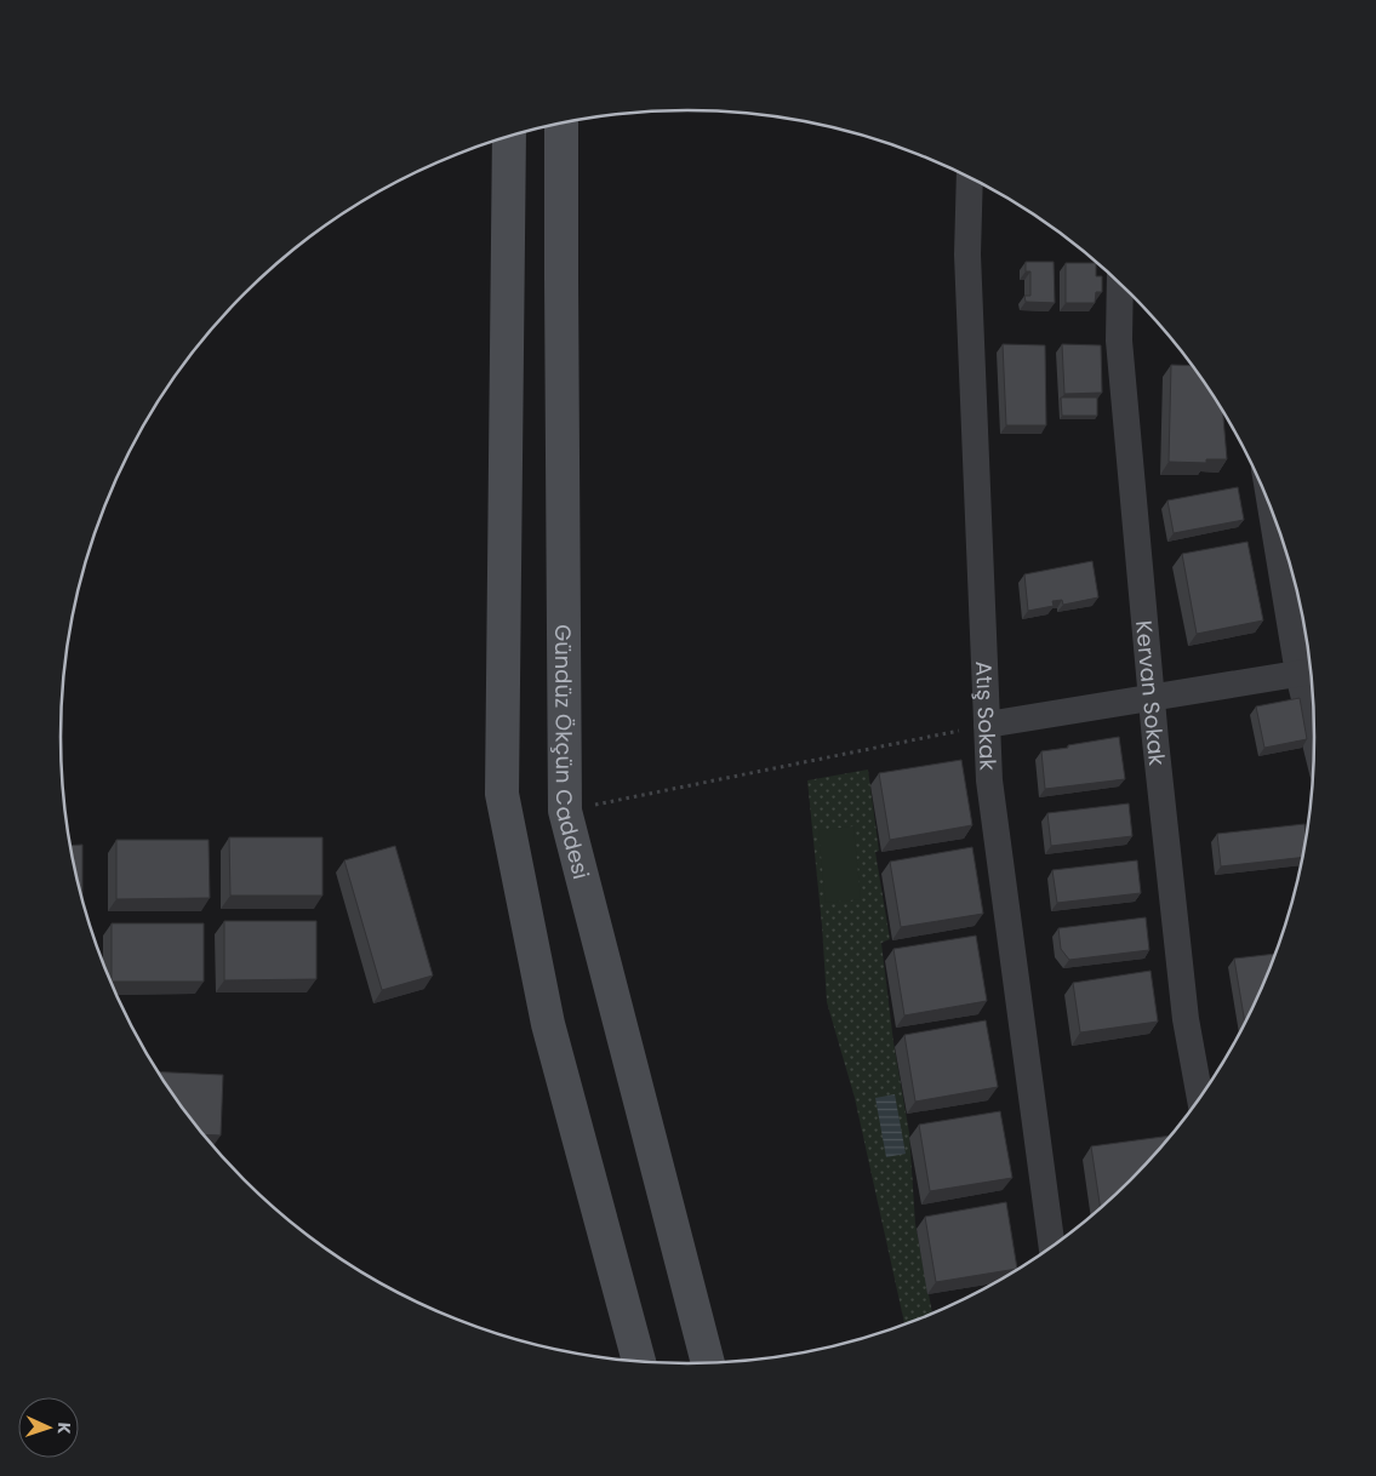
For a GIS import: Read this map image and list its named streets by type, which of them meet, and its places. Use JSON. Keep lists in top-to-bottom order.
{
  "streets": {
    "street": ["Kervan Sokak", "Atış Sokak", "Gündüz Ökçün Caddesi"]
  },
  "north": "right"
}
